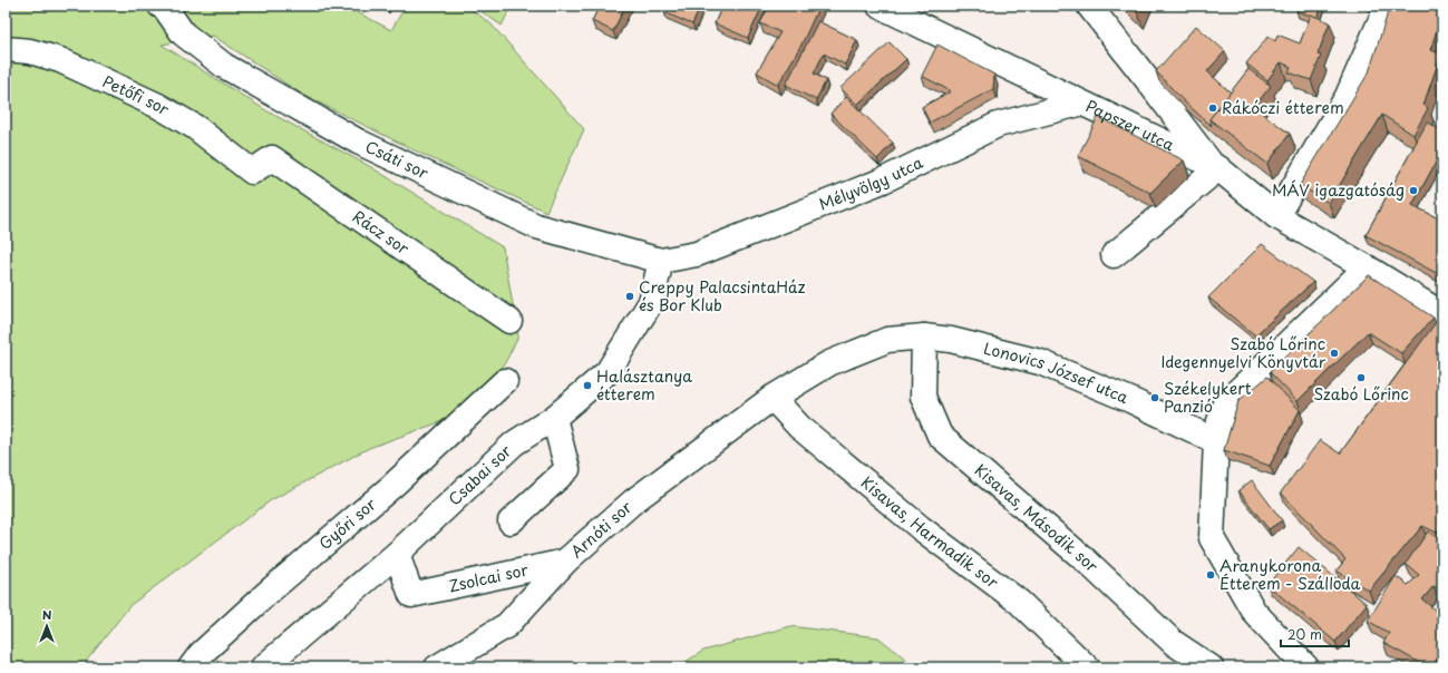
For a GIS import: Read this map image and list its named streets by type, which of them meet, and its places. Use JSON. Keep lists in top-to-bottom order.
{
  "streets": {
    "street": [
      "Petőfi sor",
      "Papszer utca",
      "Csáti sor",
      "Mélyvölgy utca",
      "Rácz sor",
      "Lonovics József utca",
      "Csabai sor",
      "Kisavas, Második sor",
      "Győri sor",
      "Arnóti sor",
      "Kisavas, Harmadik sor",
      "Zsolcai sor"
    ]
  },
  "crossings": [
    ["Petőfi sor", "Rácz sor"],
    ["Papszer utca", "Mélyvölgy utca"],
    ["Csáti sor", "Mélyvölgy utca"],
    ["Csáti sor", "Csabai sor"],
    ["Mélyvölgy utca", "Csabai sor"],
    ["Lonovics József utca", "Kisavas, Második sor"],
    ["Lonovics József utca", "Arnóti sor"],
    ["Lonovics József utca", "Kisavas, Harmadik sor"],
    ["Csabai sor", "Zsolcai sor"],
    ["Arnóti sor", "Kisavas, Harmadik sor"],
    ["Arnóti sor", "Zsolcai sor"]
  ],
  "places": [
    "Rákóczi étterem",
    "MÁV igazgatóság",
    "Creppy PalacsintaHáz és Bor Klub",
    "Szabó Lőrinc Idegennyelvi Könyvtár",
    "Szabó Lőrinc",
    "Halásztanya étterem",
    "Székelykert Panzió",
    "Aranykorona Étterem - Szálloda"
  ],
  "scale_bar": "20 m",
  "north": "top"
}
